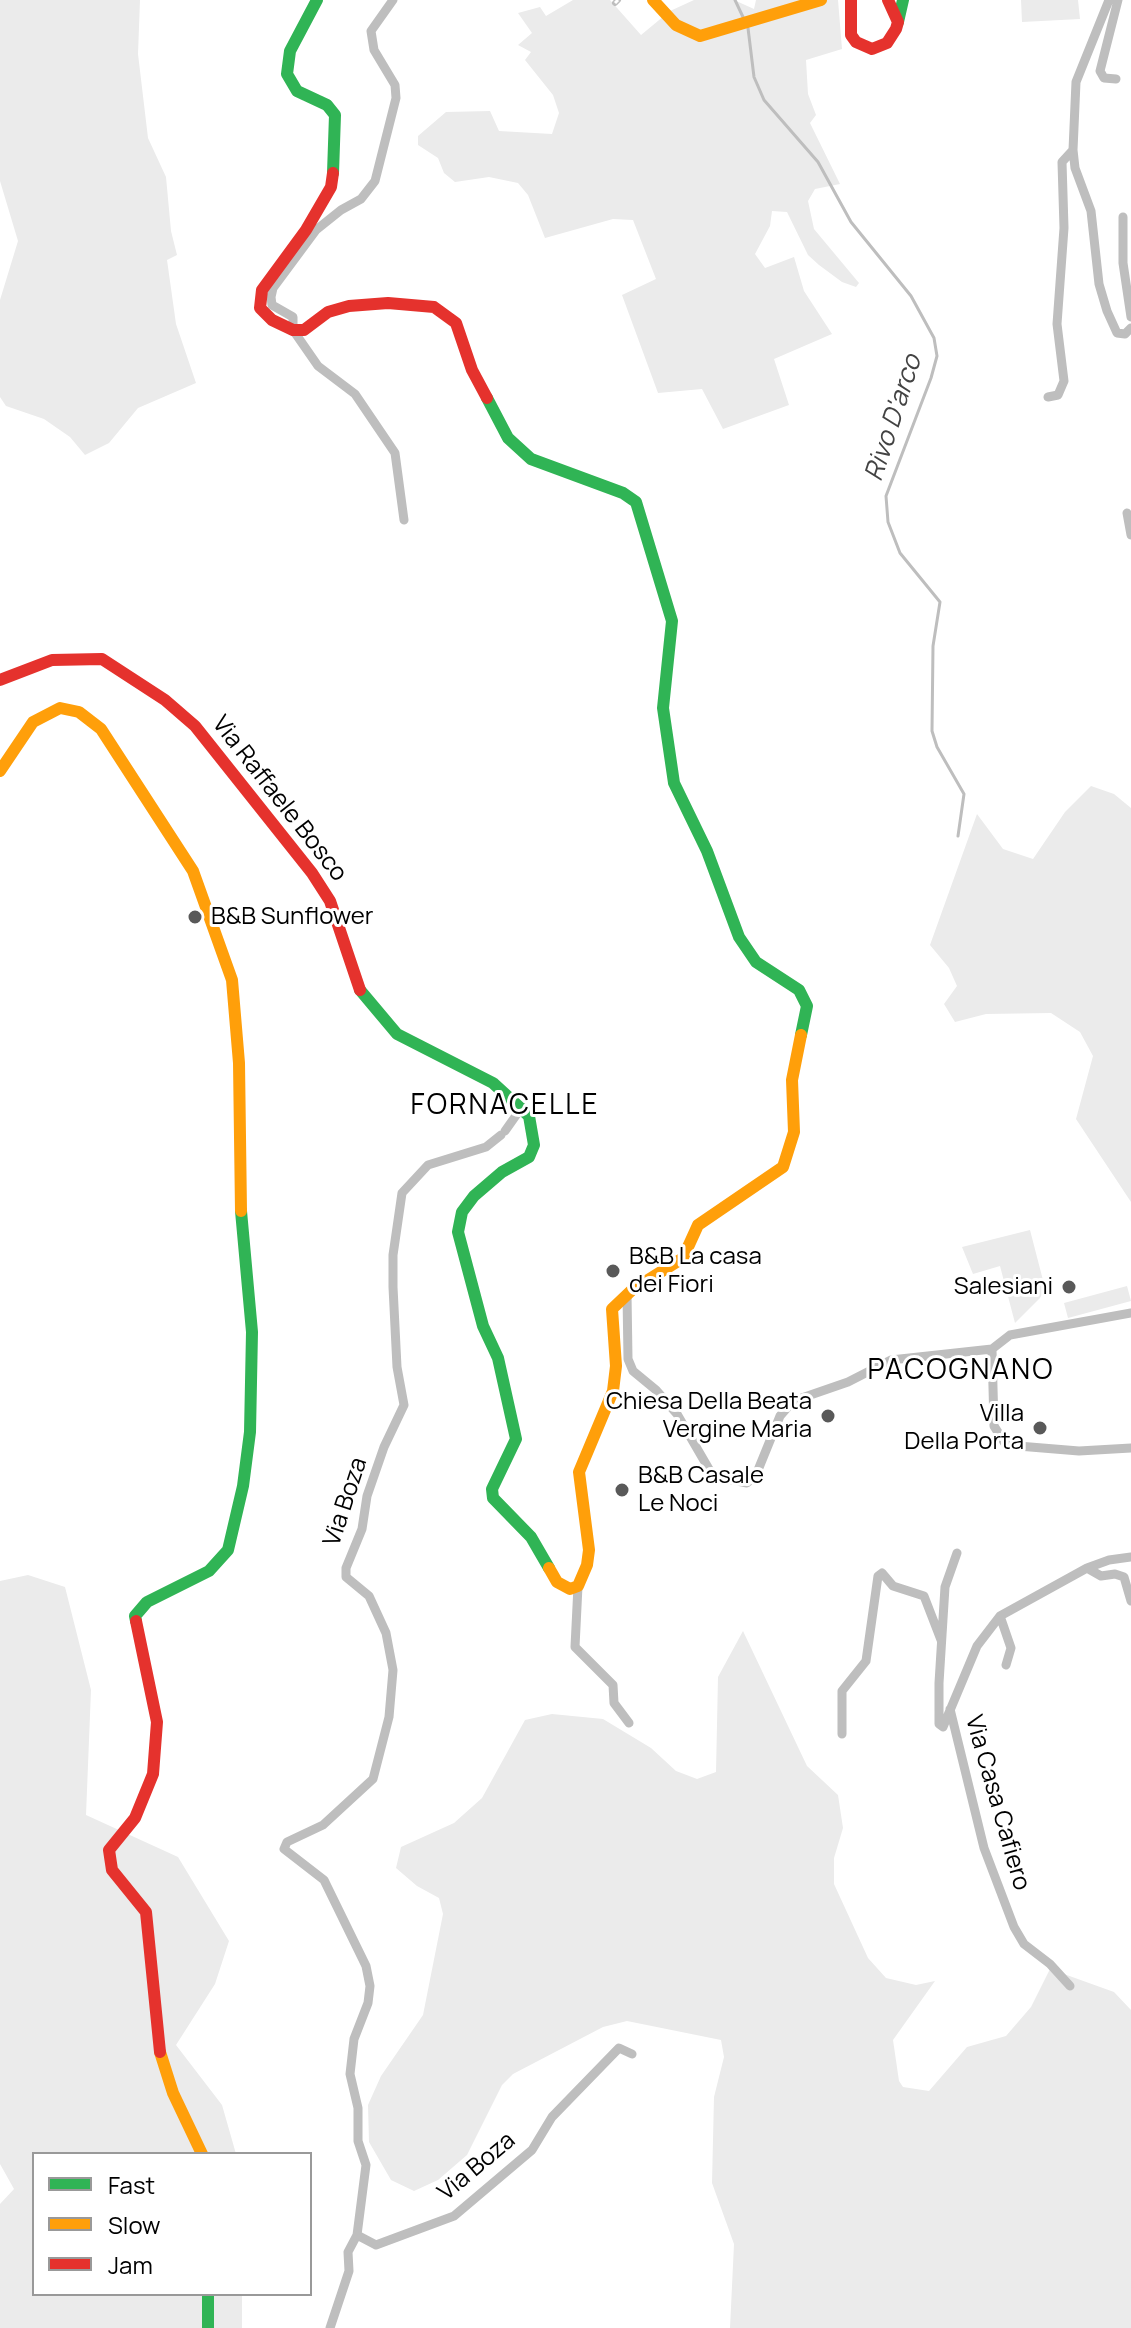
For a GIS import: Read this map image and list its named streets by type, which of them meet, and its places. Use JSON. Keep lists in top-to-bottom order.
{
  "streets": {
    "main road": ["Via Raffaele Bosco"],
    "street": ["Via Boza", "Via Casa Cafiero"]
  },
  "crossings": [
    ["Via Raffaele Bosco", "Via Boza"]
  ],
  "districts": ["FORNACELLE", "PACOGNANO"],
  "water": ["Rivo D'arco"],
  "places": [
    "B&B Sunflower",
    "B&B La casa dei Fiori",
    "Salesiani",
    "Chiesa Della Beata Vergine Maria",
    "Villa Della Porta",
    "B&B Casale Le Noci"
  ],
  "legend": ["Fast", "Slow", "Jam"]
}
